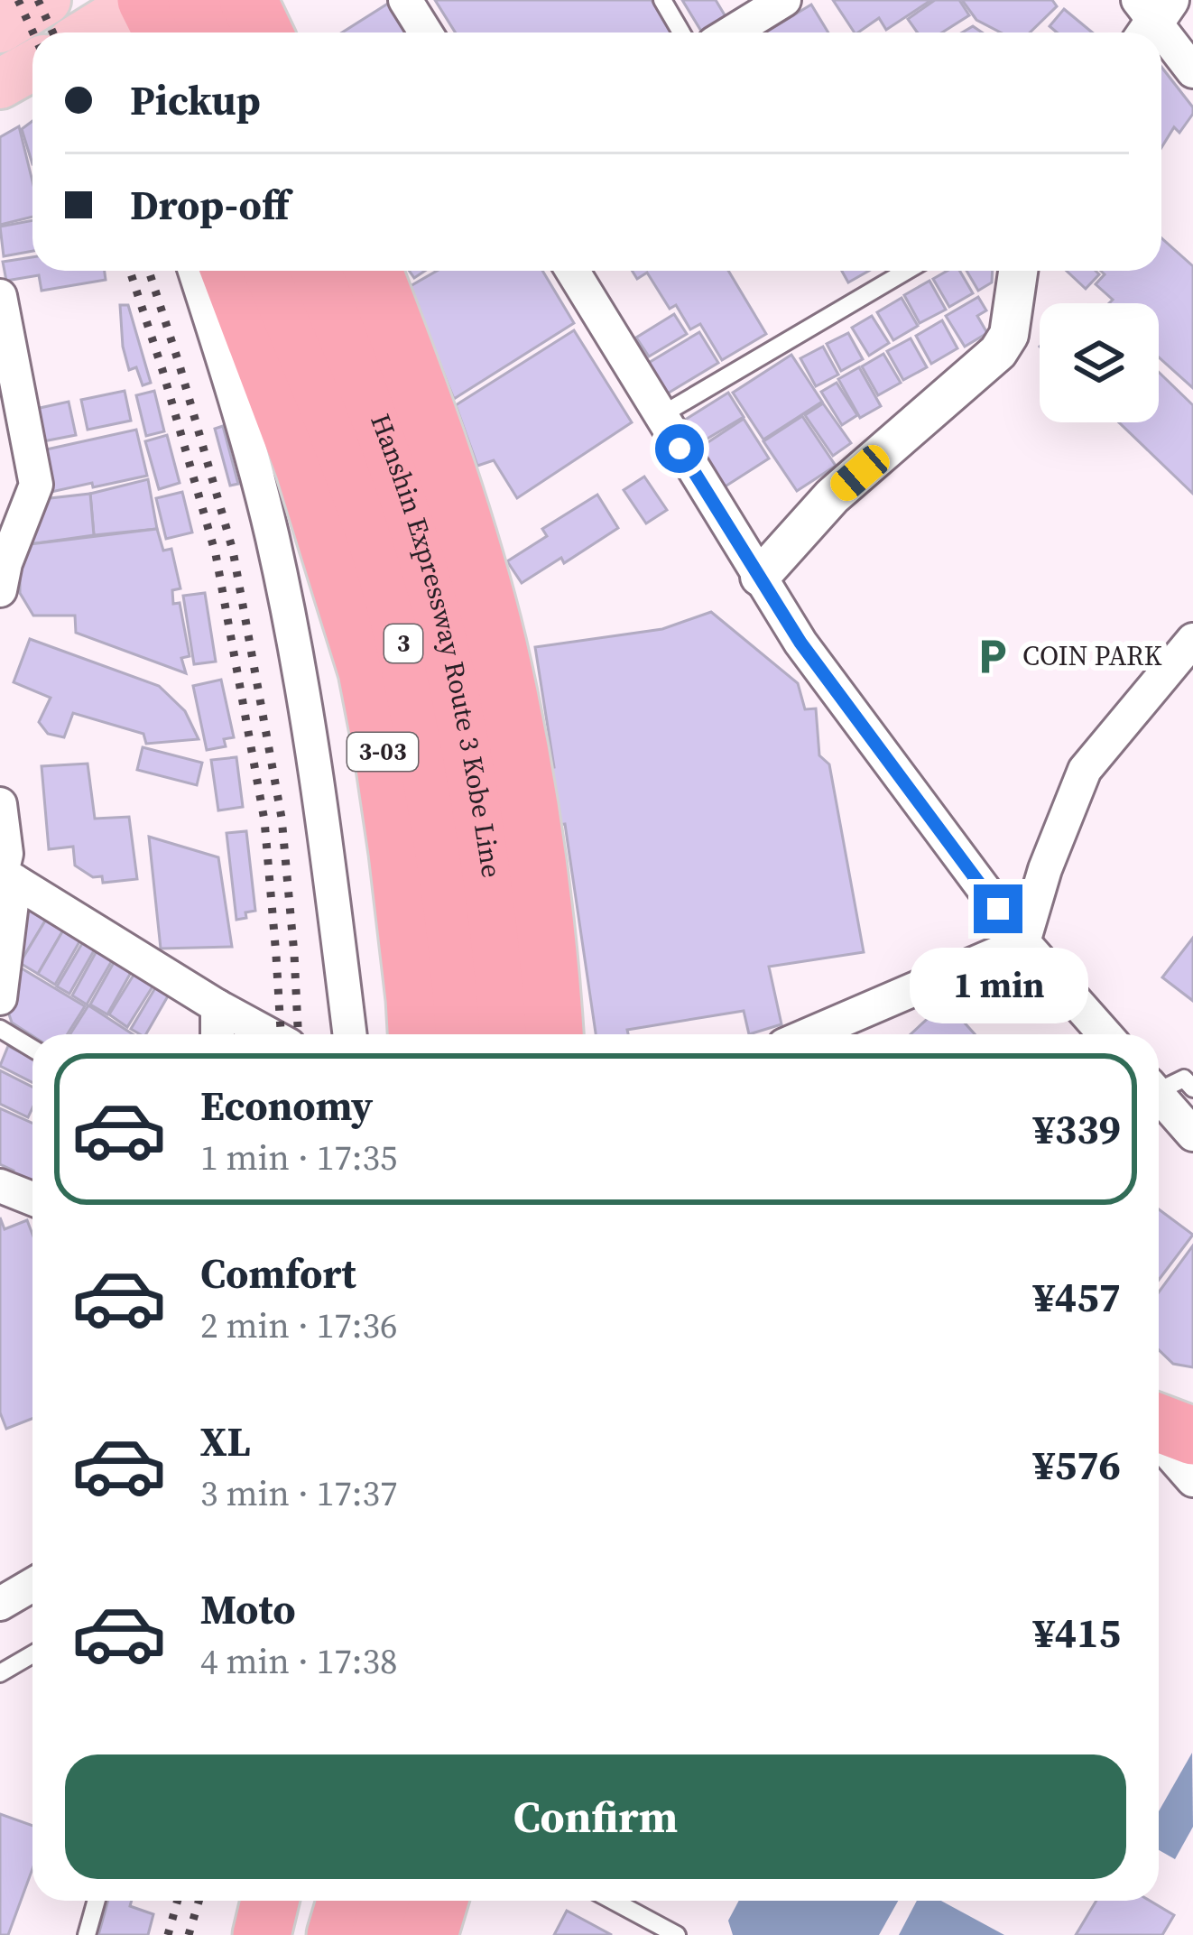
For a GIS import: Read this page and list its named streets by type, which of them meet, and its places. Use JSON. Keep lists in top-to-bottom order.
{
  "streets": {
    "highway": ["3", "Hanshin Expressway Route 3 Kobe Line", "3-03"]
  },
  "places": {
    "parking": ["COIN PARK"]
  },
  "page": {
    "banner": ["Pickup", "Drop-off"],
    "bubble": "1 min",
    "list": [
      {
        "name": "Economy",
        "note": "1 min · 17:35",
        "value": "¥339"
      },
      {
        "name": "Comfort",
        "note": "2 min · 17:36",
        "value": "¥457"
      },
      {
        "name": "XL",
        "note": "3 min · 17:37",
        "value": "¥576"
      },
      {
        "name": "Moto",
        "note": "4 min · 17:38",
        "value": "¥415"
      }
    ],
    "buttons": "Confirm"
  }
}
